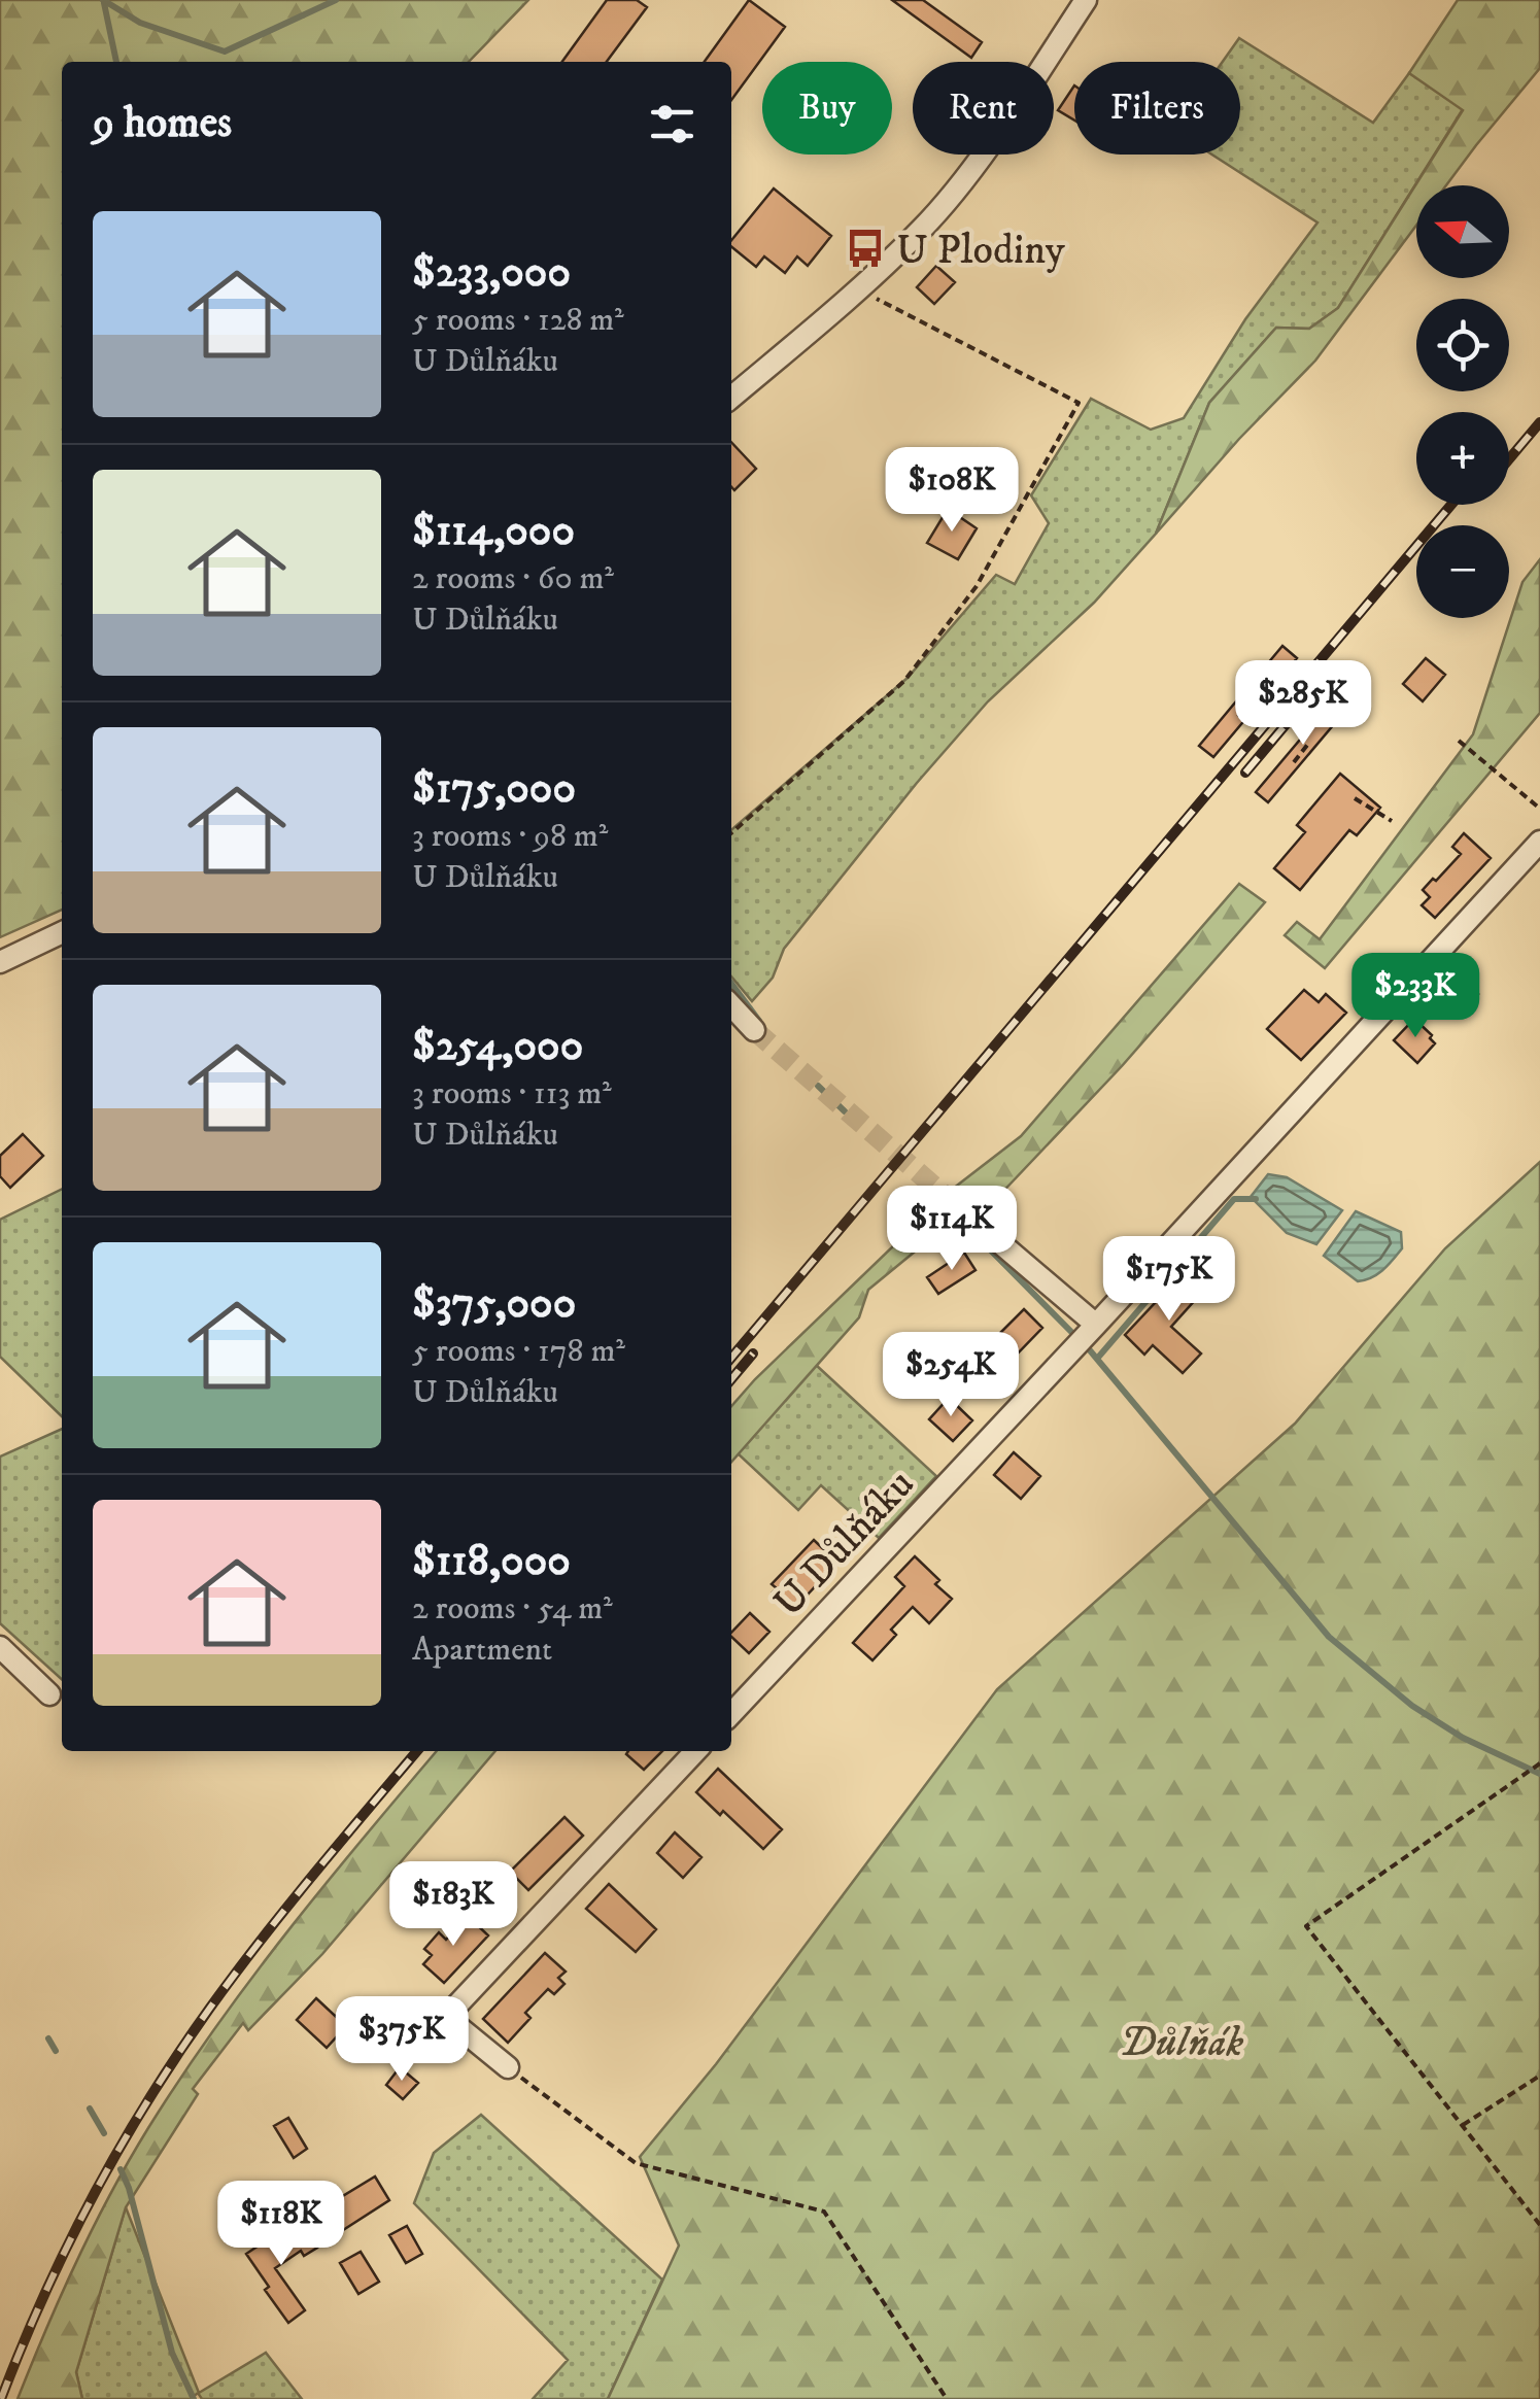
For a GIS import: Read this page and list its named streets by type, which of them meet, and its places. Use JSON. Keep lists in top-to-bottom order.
{
  "streets": {
    "street": ["U Důlňáku"]
  },
  "parks": ["Důlňák"],
  "places": {
    "bus stop": ["U Plodiny"]
  },
  "north": "left",
  "page": {
    "chip": ["Buy", "Rent", "Filters"],
    "heading": "9 homes",
    "map_buttons": ["+", "−"],
    "list": [
      {
        "name": "$233,000",
        "note": "5 rooms · 128 m² · U Důlňáku"
      },
      {
        "name": "$114,000",
        "note": "2 rooms · 60 m² · U Důlňáku"
      },
      {
        "name": "$175,000",
        "note": "3 rooms · 98 m² · U Důlňáku"
      },
      {
        "name": "$254,000",
        "note": "3 rooms · 113 m² · U Důlňáku"
      },
      {
        "name": "$375,000",
        "note": "5 rooms · 178 m² · U Důlňáku"
      },
      {
        "name": "$118,000",
        "note": "2 rooms · 54 m² · Apartment"
      }
    ],
    "price": [
      "$108K",
      "$285K",
      "$233K",
      "$114K",
      "$175K",
      "$254K",
      "$183K",
      "$375K",
      "$118K"
    ]
  }
}
